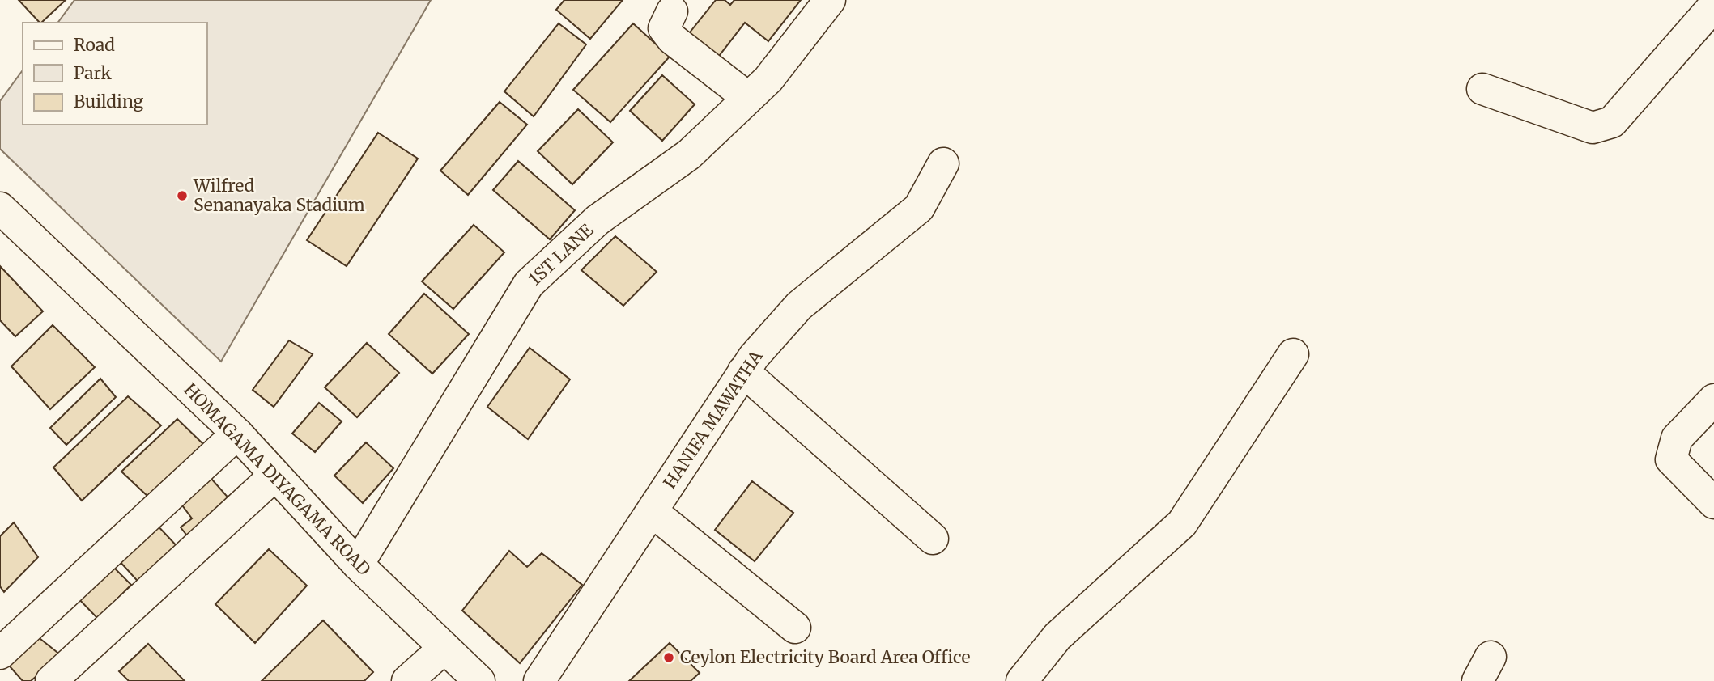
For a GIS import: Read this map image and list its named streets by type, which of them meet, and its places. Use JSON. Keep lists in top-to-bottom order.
{
  "streets": {
    "street": ["1ST LANE", "HANIFA MAWATHA", "HOMAGAMA DIYAGAMA ROAD"]
  },
  "crossings": [
    ["1ST LANE", "HOMAGAMA DIYAGAMA ROAD"]
  ],
  "places": ["Wilfred Senanayaka Stadium", "Ceylon Electricity Board Area Office"],
  "legend": ["Road", "Park", "Building"]
}
